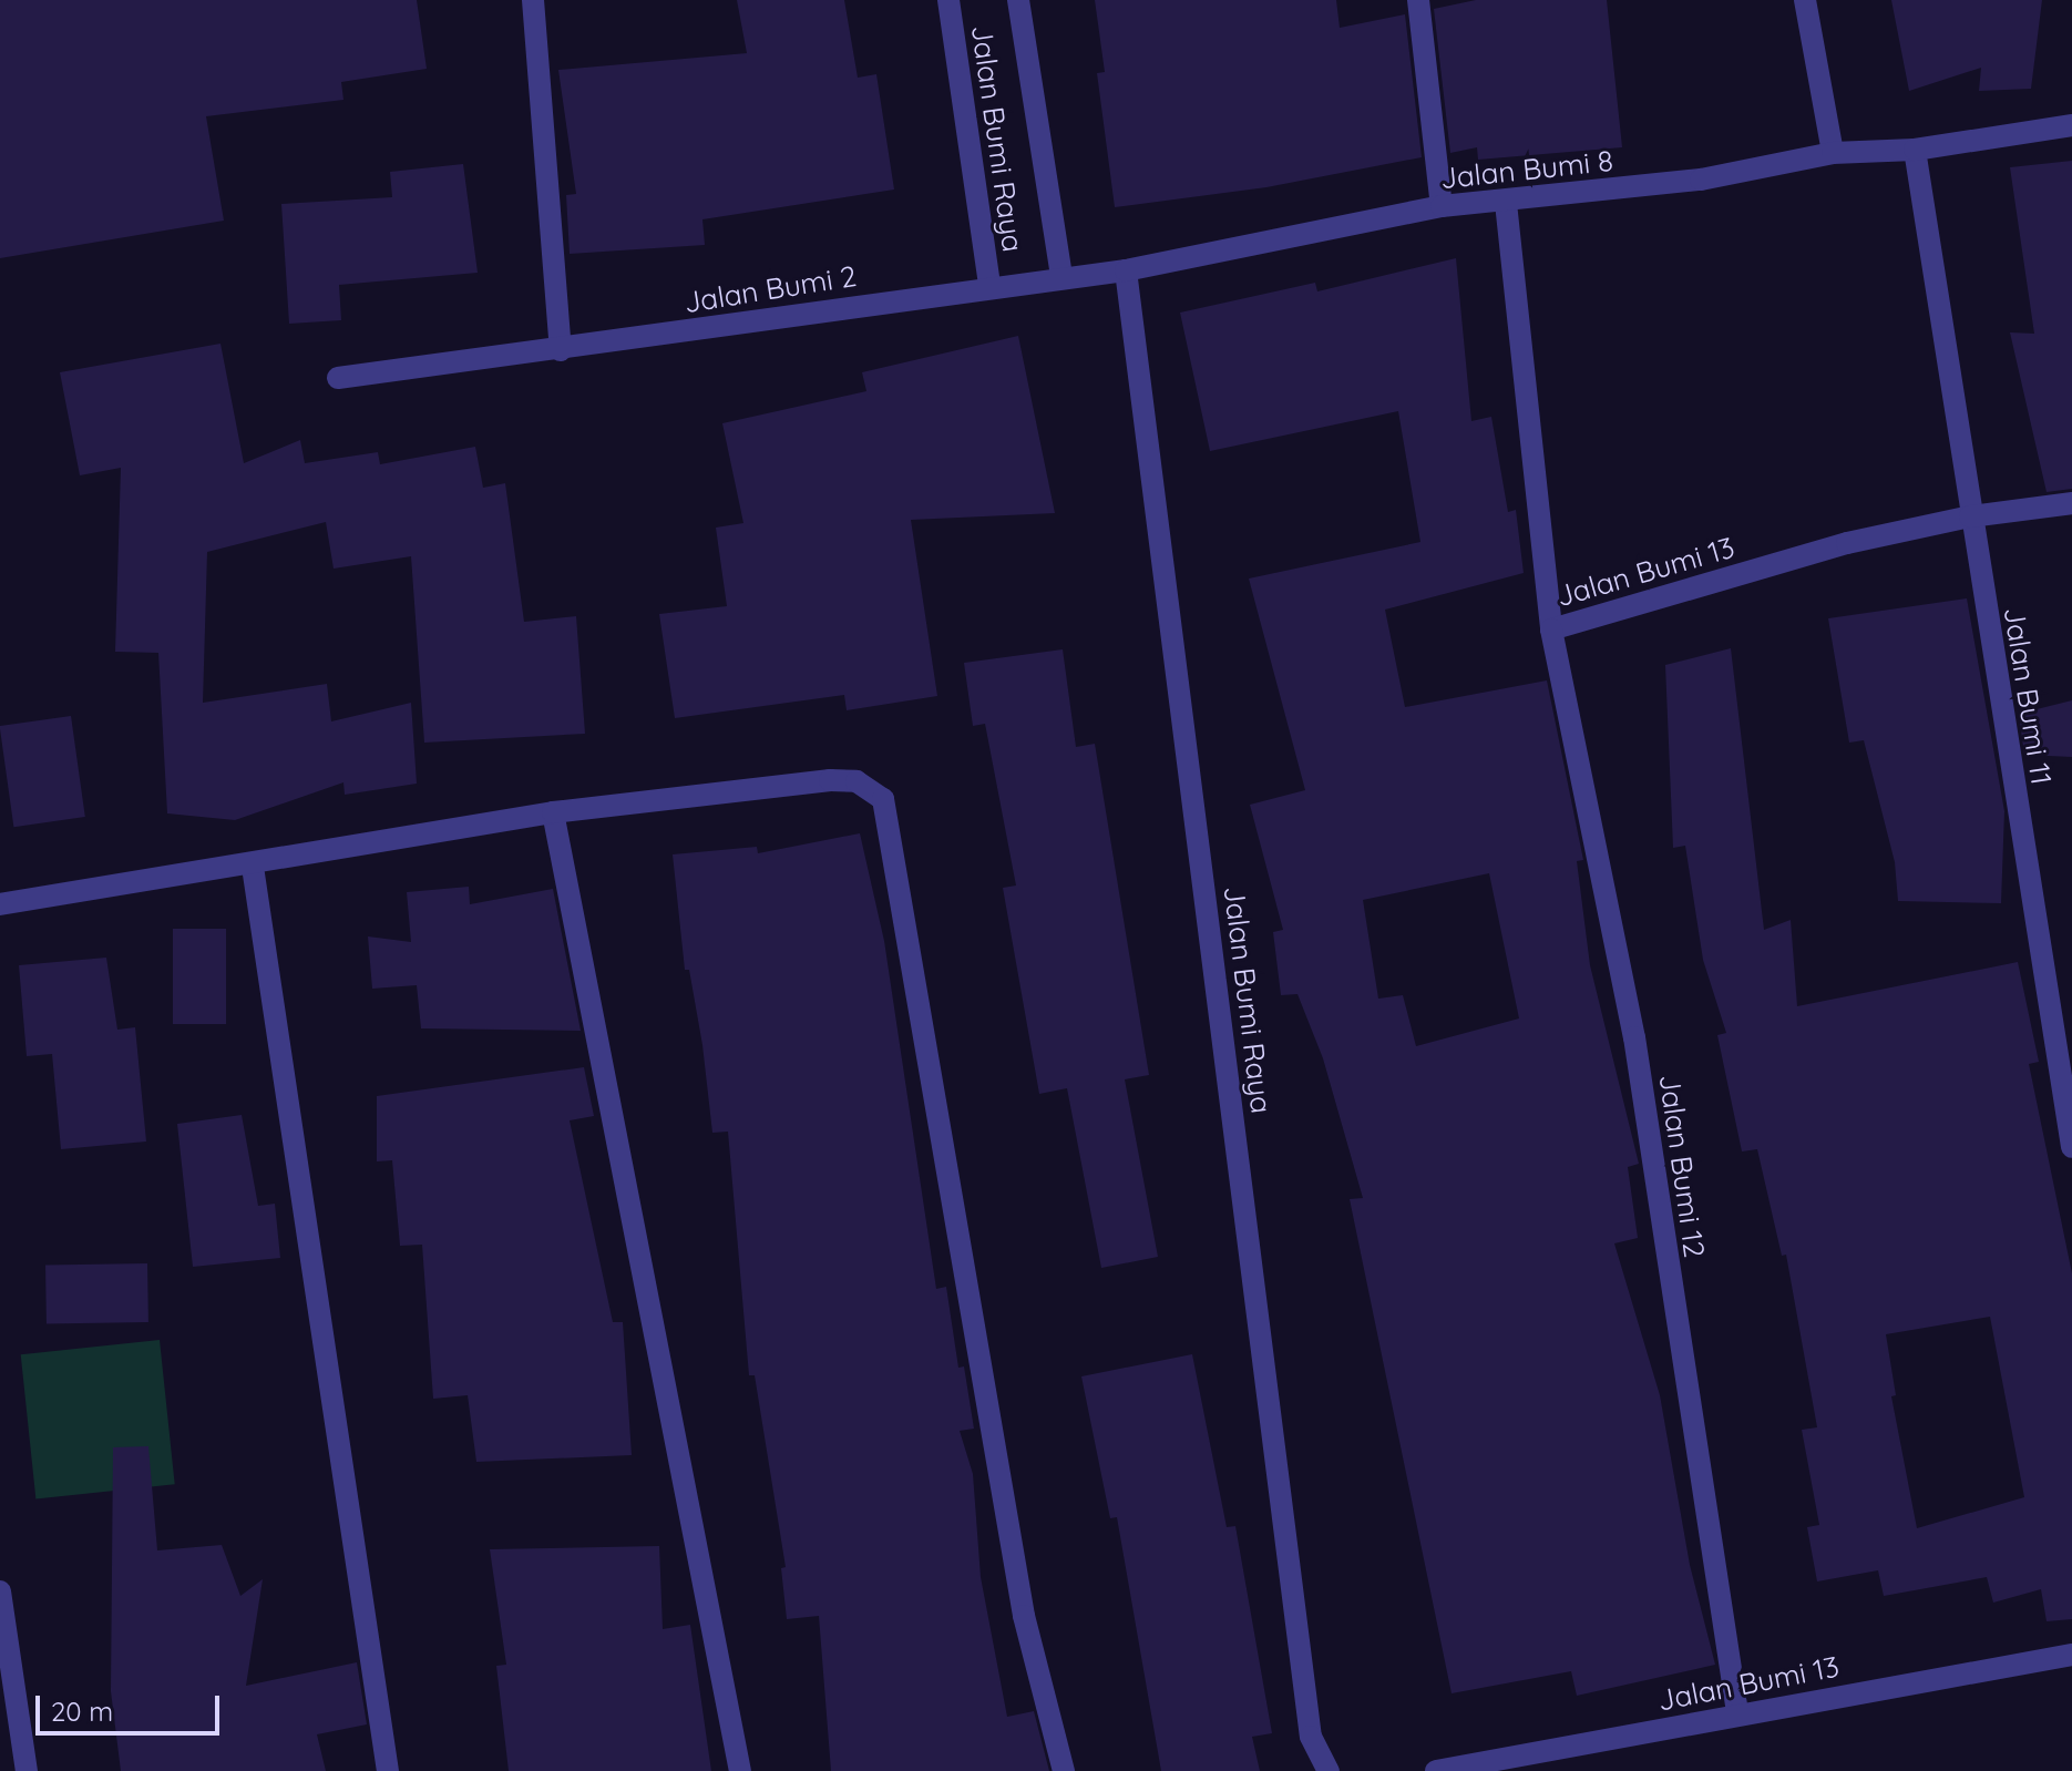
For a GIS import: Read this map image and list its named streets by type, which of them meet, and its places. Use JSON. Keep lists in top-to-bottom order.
{
  "streets": {
    "street": [
      "Jalan Bumi Raya",
      "Jalan Bumi 8",
      "Jalan Bumi 2",
      "Jalan Bumi 13",
      "Jalan Bumi 11",
      "Jalan Bumi 12"
    ]
  },
  "crossings": [
    ["Jalan Bumi Raya", "Jalan Bumi 8"],
    ["Jalan Bumi Raya", "Jalan Bumi 2"],
    ["Jalan Bumi 8", "Jalan Bumi 2"],
    ["Jalan Bumi 8", "Jalan Bumi 13"],
    ["Jalan Bumi 8", "Jalan Bumi 11"],
    ["Jalan Bumi 13", "Jalan Bumi 11"],
    ["Jalan Bumi 13", "Jalan Bumi 12"]
  ],
  "scale_bar": "20 m"
}
